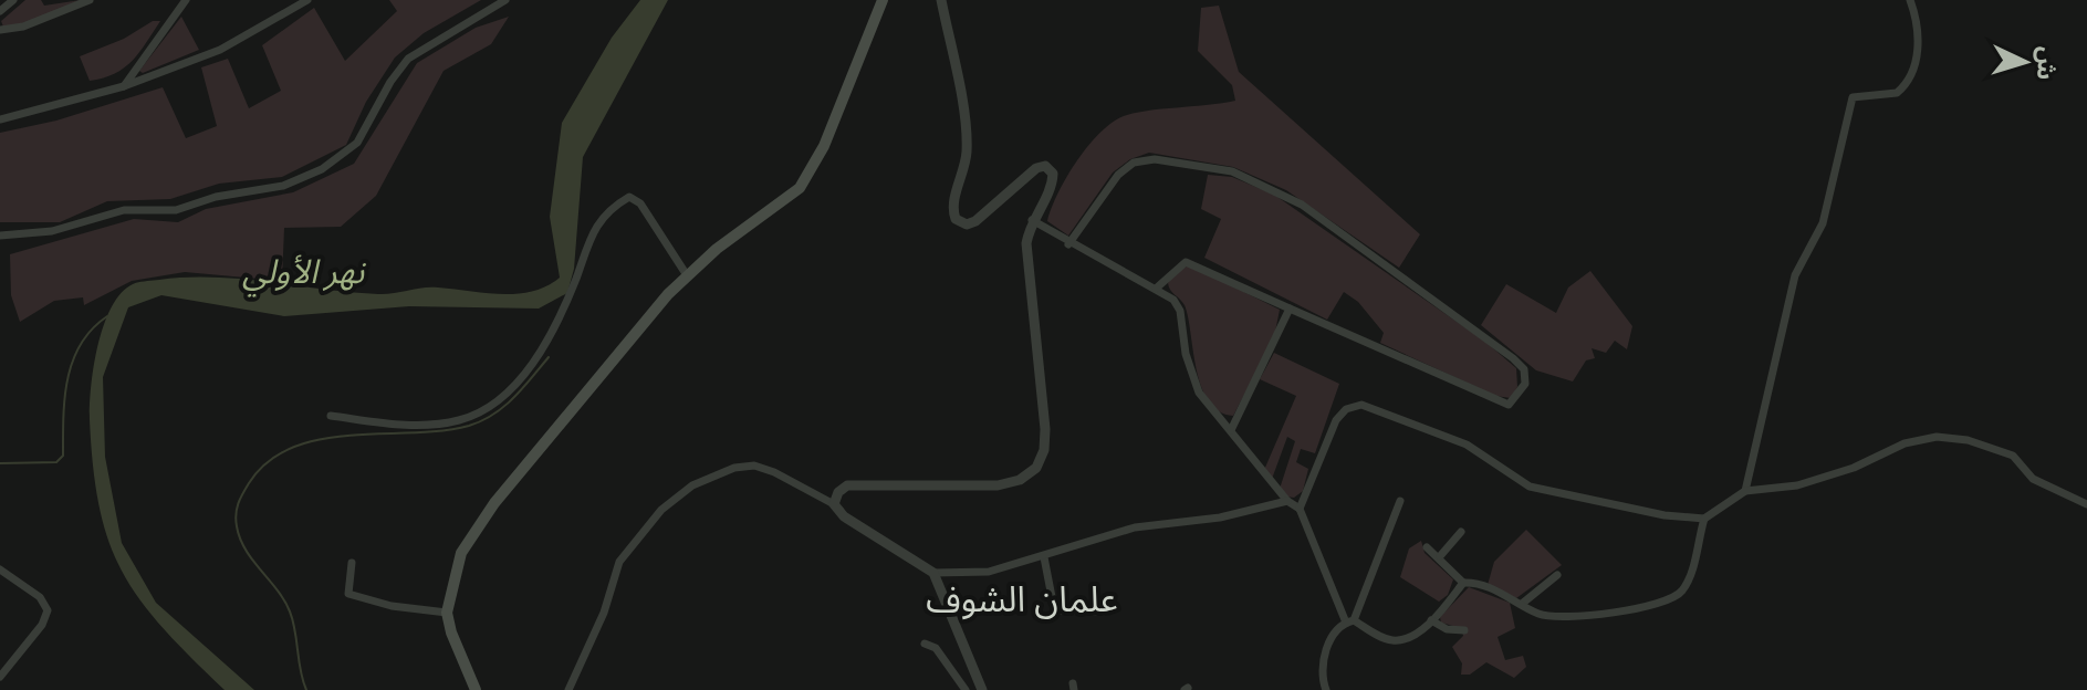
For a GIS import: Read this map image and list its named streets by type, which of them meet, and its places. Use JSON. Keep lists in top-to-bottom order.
{
  "districts": ["علمان الشوف"],
  "water": ["نهر الأولي"],
  "north": "right"
}
